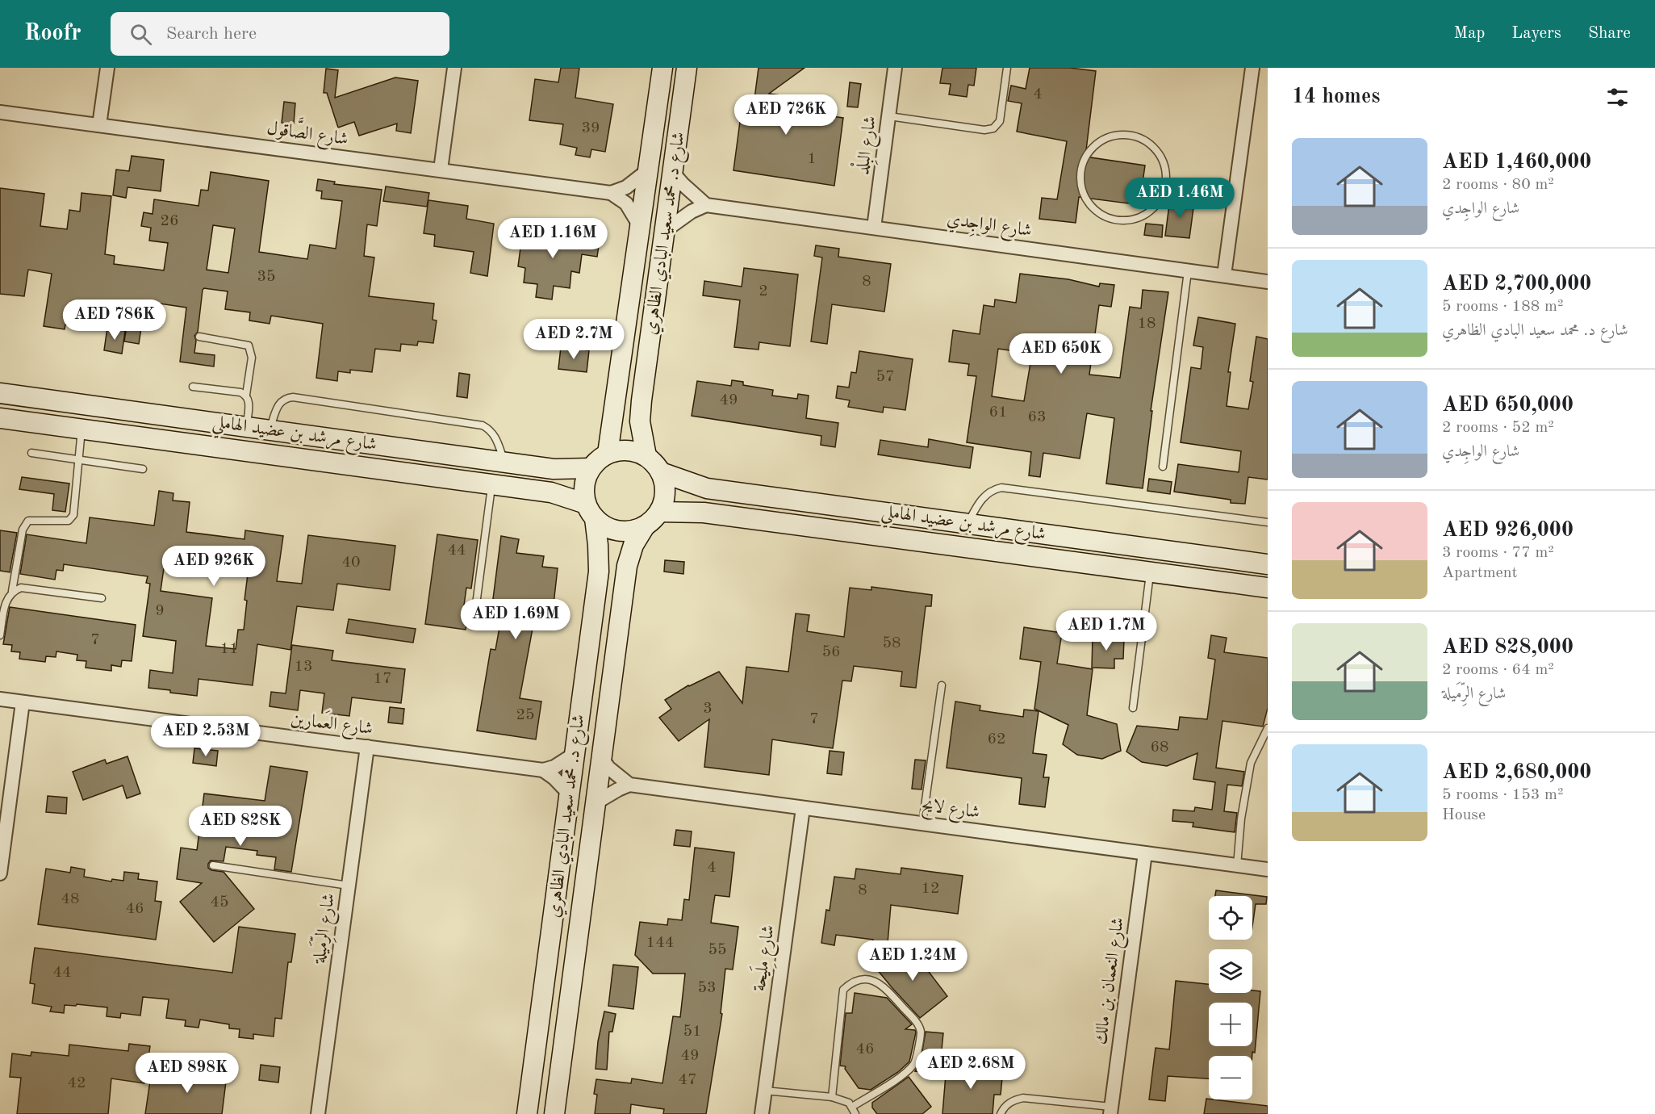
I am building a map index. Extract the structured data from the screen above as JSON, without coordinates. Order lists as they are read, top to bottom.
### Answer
{
  "streets": {
    "street": [
      "شارع الصَّاقول",
      "شارع البِلْد",
      "شارع الواجِدي",
      "شارع د. محمد سعيد البادي الظاهري",
      "شارع مرشد بن عضيد الهاملي",
      "شارع العَمارين",
      "شارع لايح",
      "شارع الرِّمَيلة",
      "شارع مِلَيحة",
      "شارع النعمان بن مالك"
    ]
  },
  "crossings": [
    ["شارع البِلْد", "شارع الواجِدي"],
    ["شارع د. محمد سعيد البادي الظاهري", "شارع مرشد بن عضيد الهاملي"],
    ["شارع العَمارين", "شارع الرِّمَيلة"],
    ["شارع لايح", "شارع مِلَيحة"],
    ["شارع لايح", "شارع النعمان بن مالك"]
  ],
  "house_numbers": [
    "4",
    "39",
    "1",
    "26",
    "35",
    "8",
    "2",
    "18",
    "57",
    "49",
    "61",
    "63",
    "44",
    "40",
    "9",
    "7",
    "58",
    "11",
    "56",
    "13",
    "17",
    "3",
    "25",
    "7",
    "62",
    "68",
    "4",
    "12",
    "8",
    "48",
    "45",
    "46",
    "144",
    "55",
    "44",
    "53",
    "51",
    "46",
    "49",
    "47",
    "42"
  ],
  "page": {
    "header": "Roofr",
    "search": "Search here",
    "nav": ["Map", "Layers", "Share"],
    "heading": "14 homes",
    "price": [
      "AED 726K",
      "AED 1.46M",
      "AED 1.16M",
      "AED 786K",
      "AED 2.7M",
      "AED 650K",
      "AED 926K",
      "AED 1.69M",
      "AED 1.7M",
      "AED 2.53M",
      "AED 828K",
      "AED 1.24M",
      "AED 2.68M",
      "AED 898K"
    ],
    "list": [
      {
        "name": "AED 1,460,000",
        "note": "2 rooms · 80 m² · شارع الواجِدي"
      },
      {
        "name": "AED 2,700,000",
        "note": "5 rooms · 188 m² · شارع د. محمد سعيد البادي الظاهري"
      },
      {
        "name": "AED 650,000",
        "note": "2 rooms · 52 m² · شارع الواجِدي"
      },
      {
        "name": "AED 926,000",
        "note": "3 rooms · 77 m² · Apartment"
      },
      {
        "name": "AED 828,000",
        "note": "2 rooms · 64 m² · شارع الرِّمَيلة"
      },
      {
        "name": "AED 2,680,000",
        "note": "5 rooms · 153 m² · House"
      }
    ],
    "map_buttons": ["+", "−"]
  }
}
